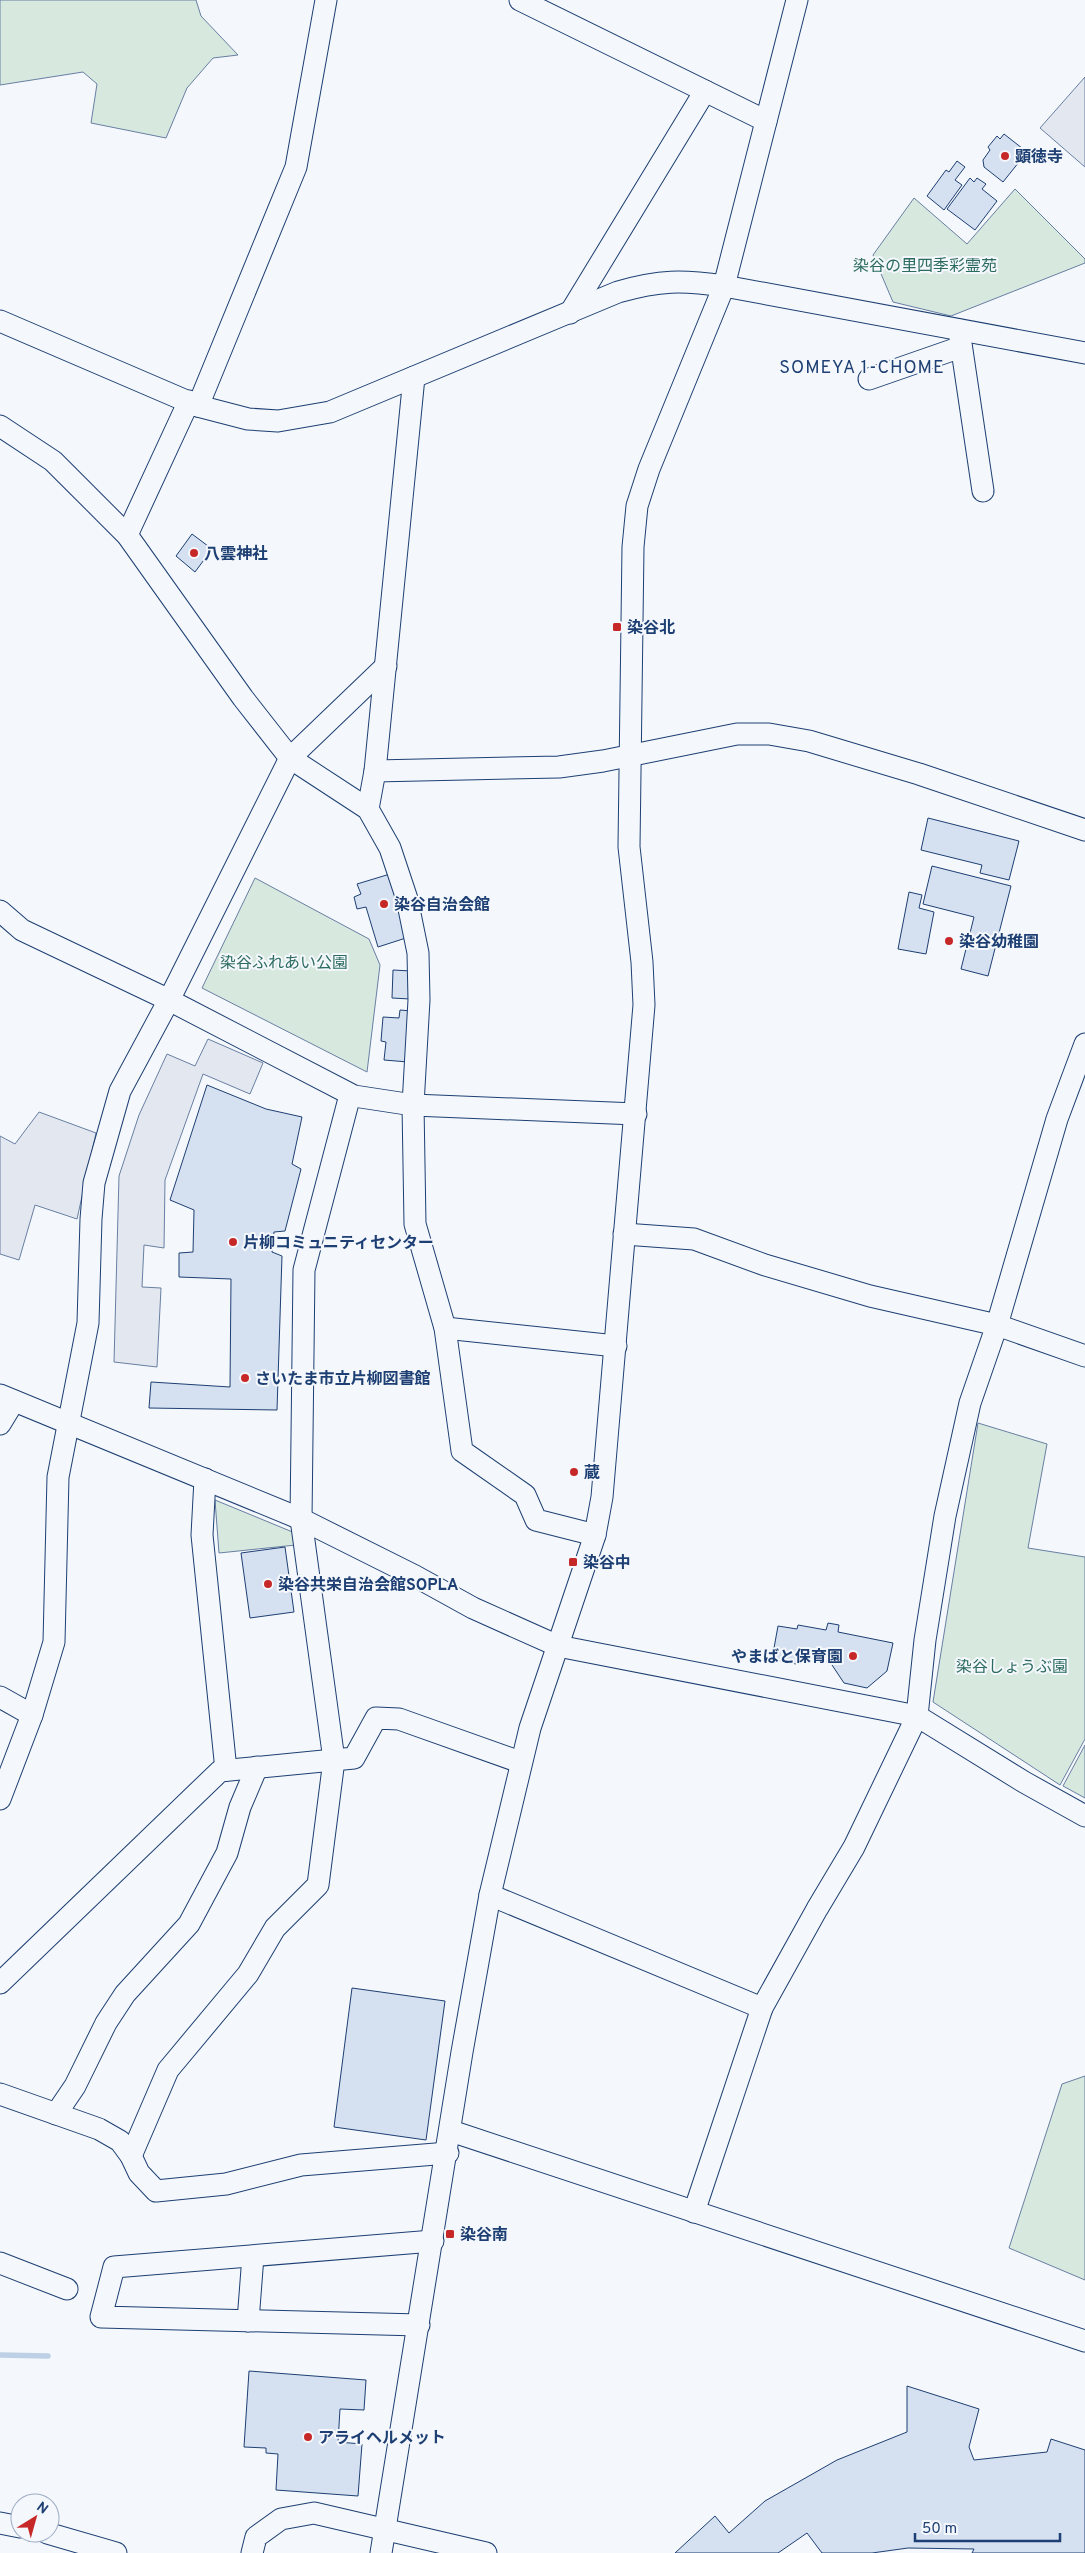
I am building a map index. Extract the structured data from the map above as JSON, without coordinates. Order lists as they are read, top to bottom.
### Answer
{
  "districts": ["SOMEYA 1-CHOME"],
  "parks": ["染谷の里四季彩霊苑", "染谷ふれあい公園", "染谷しょうぶ園"],
  "places": {
    "other": [
      "顕徳寺",
      "八雲神社",
      "染谷自治会館",
      "染谷幼稚園",
      "片柳コミュニティセンター",
      "さいたま市立片柳図書館",
      "蔵",
      "染谷共栄自治会館SOPLA",
      "やまばと保育園",
      "アライヘルメット"
    ],
    "transit": ["染谷北", "染谷中", "染谷南"]
  },
  "scale_bar": "50 m",
  "north": "top right"
}
